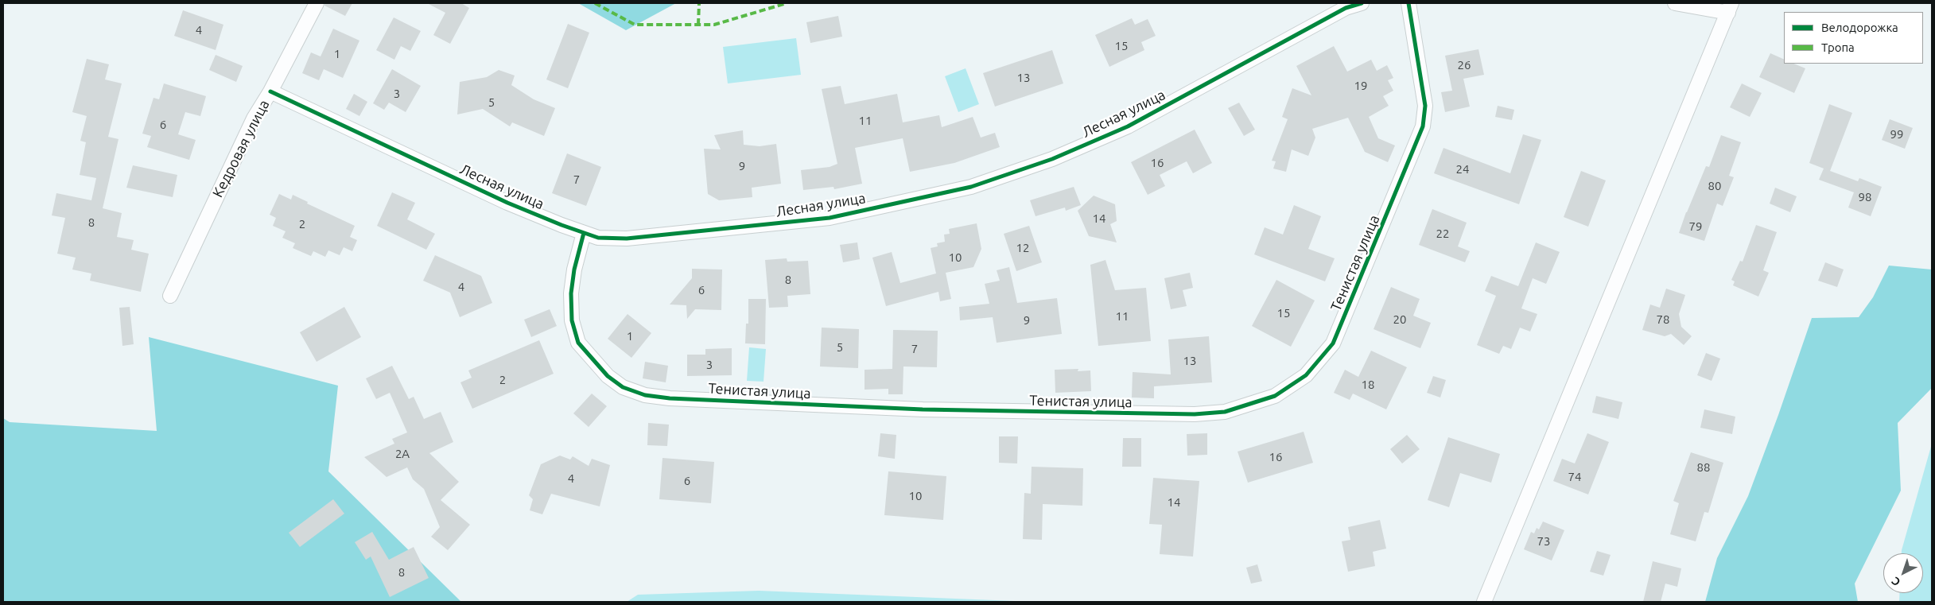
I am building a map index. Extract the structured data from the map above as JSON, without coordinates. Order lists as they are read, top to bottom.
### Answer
{
  "streets": {
    "street": ["Лесная улица", "Кедровая улица", "Тенистая улица"]
  },
  "crossings": [
    ["Лесная улица", "Кедровая улица"],
    ["Лесная улица", "Тенистая улица"]
  ],
  "house_numbers": [
    "4",
    "15",
    "1",
    "26",
    "13",
    "19",
    "3",
    "5",
    "11",
    "6",
    "99",
    "16",
    "9",
    "24",
    "7",
    "80",
    "98",
    "14",
    "8",
    "2",
    "79",
    "22",
    "12",
    "10",
    "8",
    "4",
    "6",
    "15",
    "11",
    "20",
    "78",
    "9",
    "1",
    "5",
    "7",
    "13",
    "3",
    "2",
    "18",
    "2А",
    "16",
    "88",
    "74",
    "4",
    "6",
    "10",
    "14",
    "73",
    "8"
  ],
  "legend": ["Велодорожка", "Тропа"],
  "north": "bottom left"
}
